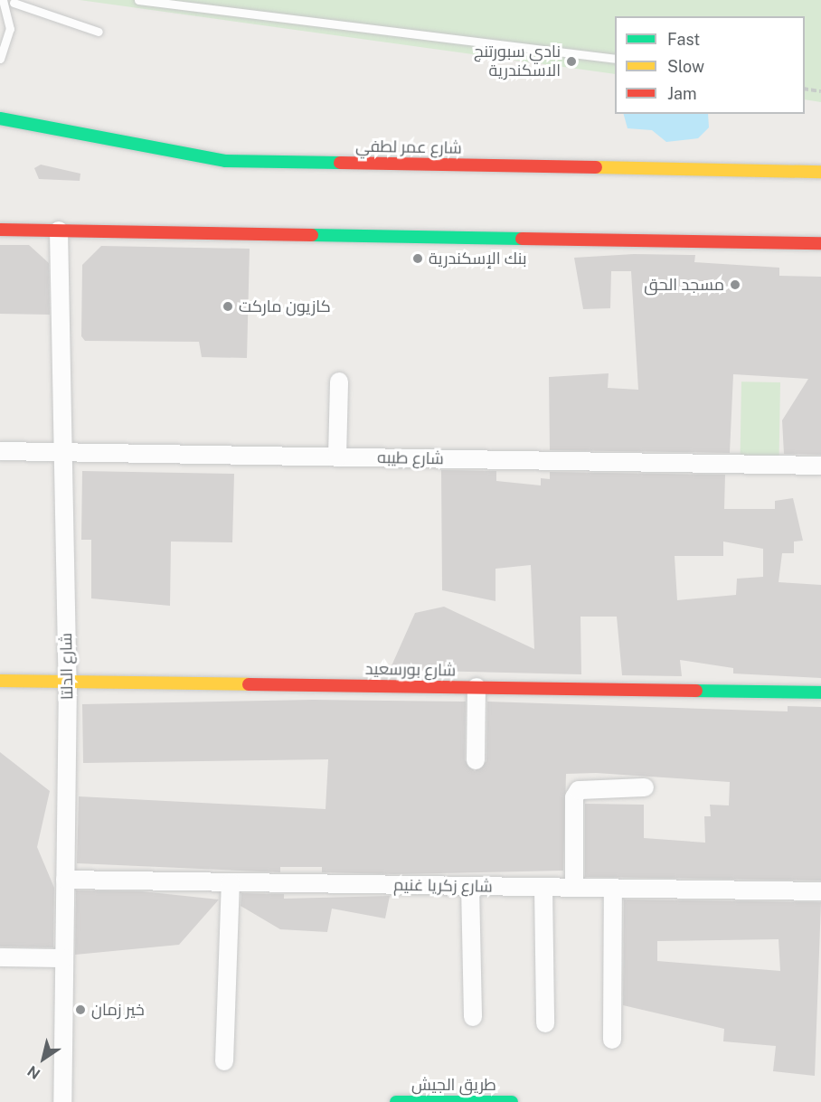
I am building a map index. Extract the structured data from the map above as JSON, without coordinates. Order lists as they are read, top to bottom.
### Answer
{
  "streets": {
    "main road": ["شارع عمر لطفي", "شارع بورسعيد", "طريق الجيش"],
    "street": ["شارع طيبه", "شارع الدلتا", "شارع زكريا غنيم"]
  },
  "crossings": [
    ["شارع طيبه", "شارع الدلتا"],
    ["شارع الدلتا", "شارع بورسعيد"],
    ["شارع الدلتا", "شارع زكريا غنيم"]
  ],
  "places": [
    "نادي سبورتنج الاسكندرية",
    "بنك الإسكندرية",
    "مسجد الحق",
    "كازيون ماركت",
    "خير زمان"
  ],
  "legend": ["Fast", "Slow", "Jam"],
  "north": "bottom left"
}
